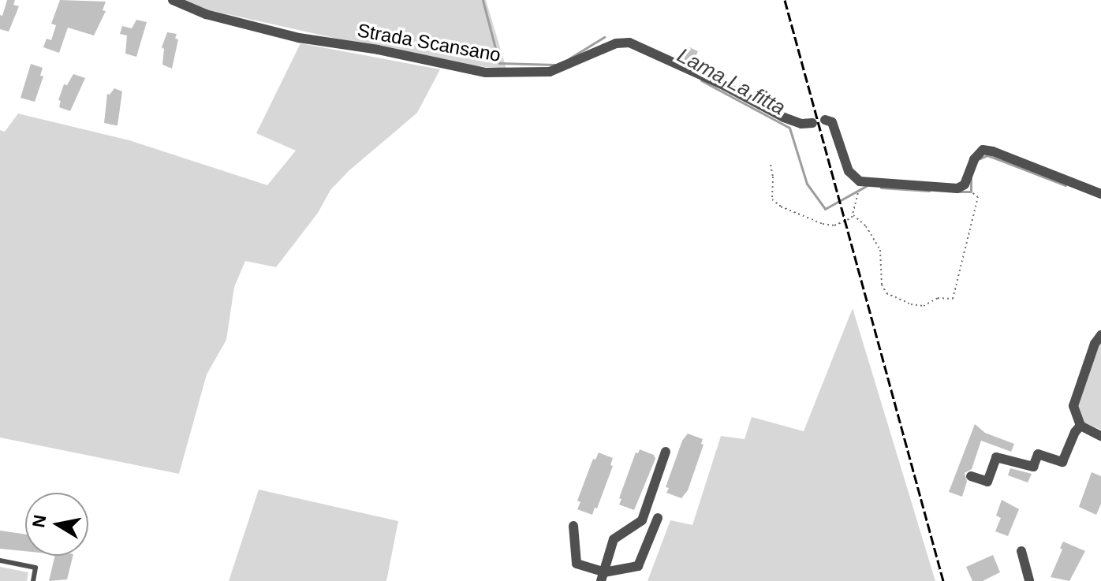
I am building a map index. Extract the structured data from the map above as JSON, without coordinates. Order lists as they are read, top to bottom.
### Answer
{
  "streets": {
    "street": ["Strada Scansano"]
  },
  "water": ["Lama La fitta"],
  "north": "left"
}
